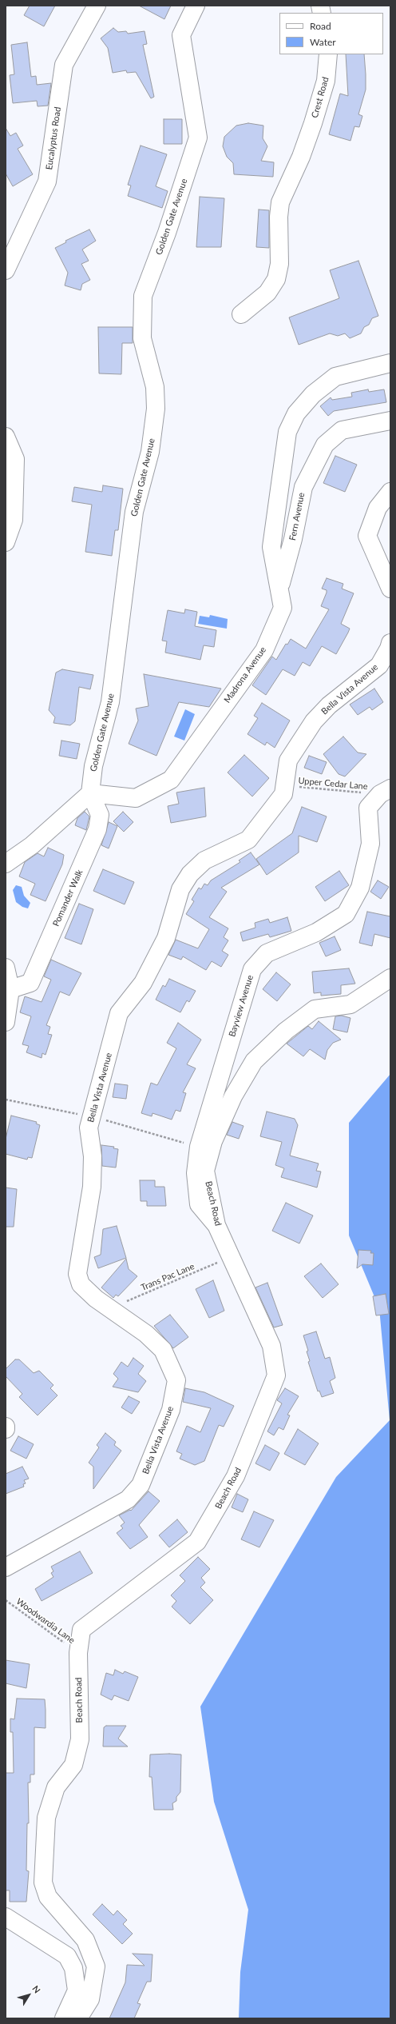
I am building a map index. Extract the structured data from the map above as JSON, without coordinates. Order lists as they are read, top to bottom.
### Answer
{
  "streets": {
    "street": [
      "Crest Road",
      "Eucalyptus Road",
      "Golden Gate Avenue",
      "Fern Avenue",
      "Madrona Avenue",
      "Bella Vista Avenue",
      "Pomander Walk",
      "Bayview Avenue",
      "Beach Road"
    ],
    "path": ["Upper Cedar Lane", "Trans Pac Lane", "Woodwardia Lane"]
  },
  "crossings": [
    ["Golden Gate Avenue", "Madrona Avenue"],
    ["Golden Gate Avenue", "Pomander Walk"],
    ["Fern Avenue", "Madrona Avenue"],
    ["Madrona Avenue", "Pomander Walk"],
    ["Bella Vista Avenue", "Upper Cedar Lane"],
    ["Bella Vista Avenue", "Trans Pac Lane"],
    ["Upper Cedar Lane", "Bayview Avenue"],
    ["Bayview Avenue", "Beach Road"],
    ["Beach Road", "Trans Pac Lane"],
    ["Beach Road", "Woodwardia Lane"]
  ],
  "legend": ["Road", "Water"],
  "north": "top right"
}
